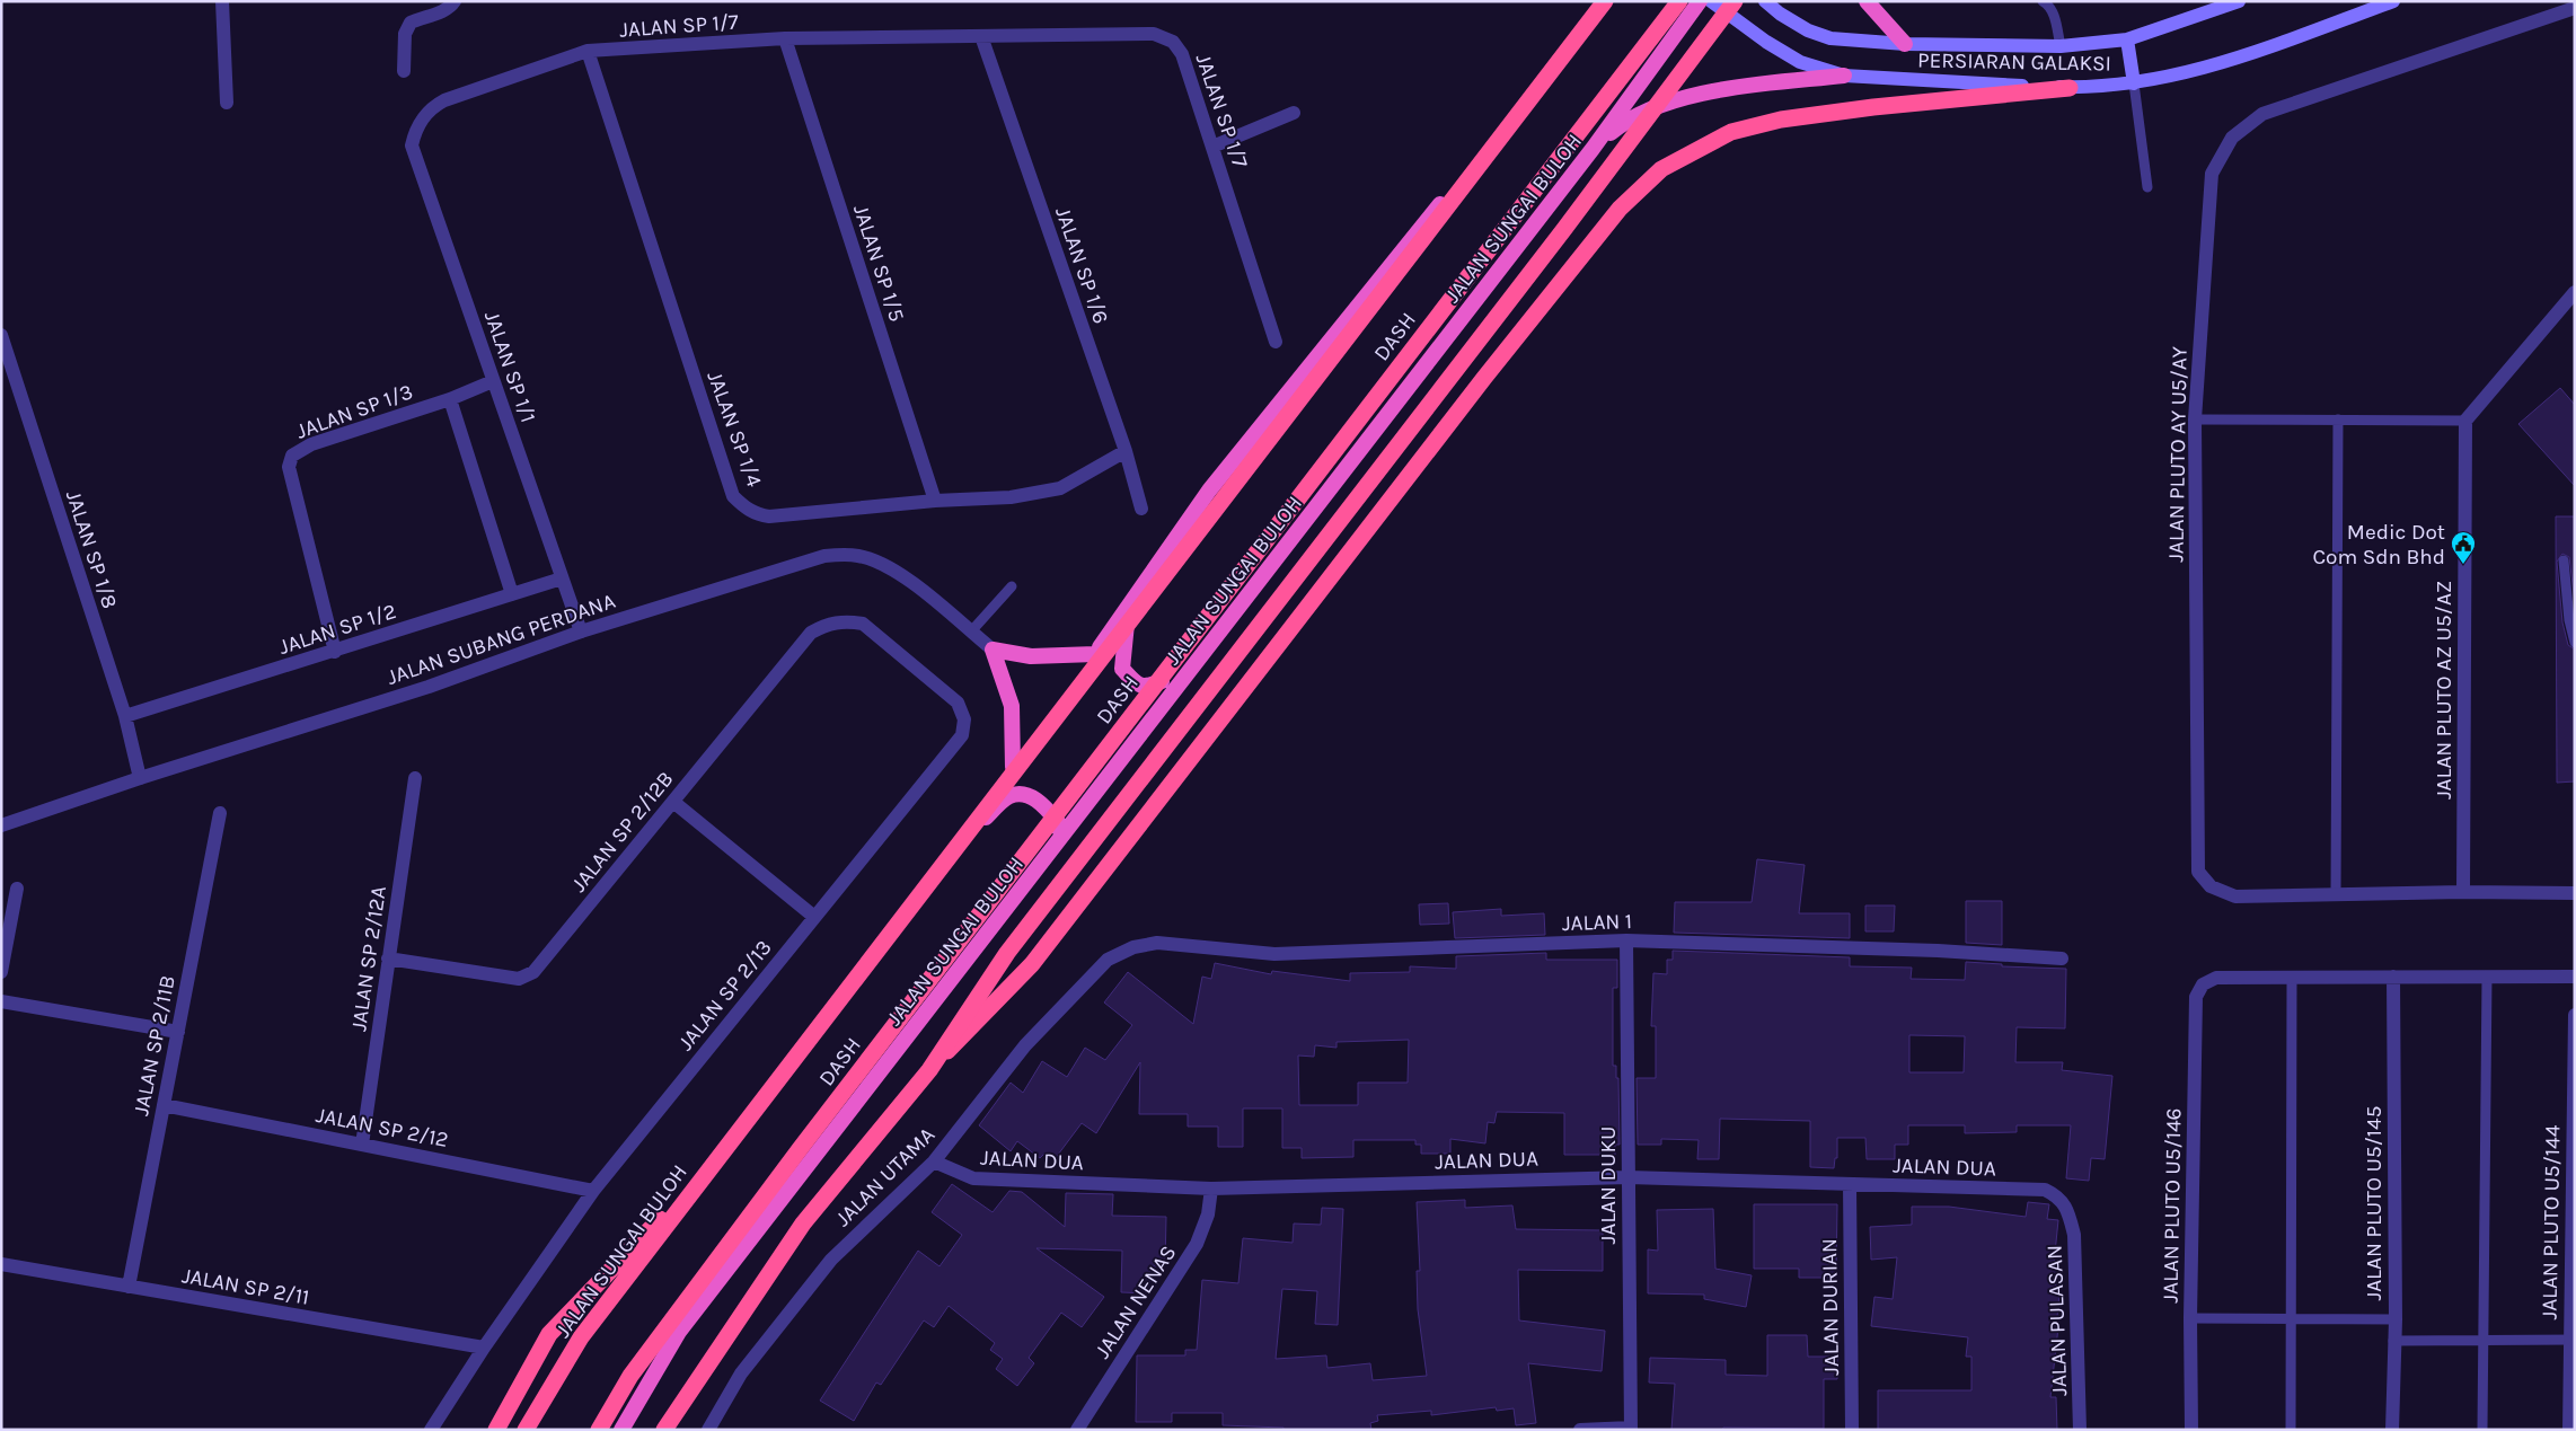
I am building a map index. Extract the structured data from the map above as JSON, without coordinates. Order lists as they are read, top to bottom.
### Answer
{
  "streets": {
    "highway": ["JALAN SUNGAI BULOH", "DASH"],
    "main road": ["PERSIARAN GALAKSI"],
    "street": [
      "JALAN SP 1/7",
      "JALAN SP 1/5",
      "JALAN SP 1/6",
      "JALAN SP 1/1",
      "JALAN SP 1/3",
      "JALAN SP 1/4",
      "JALAN PLUTO AY U5/AY",
      "JALAN SP 1/8",
      "JALAN SP 1/2",
      "JALAN SUBANG PERDANA",
      "JALAN PLUTO AZ U5/AZ",
      "JALAN SP 2/12B",
      "JALAN 1",
      "JALAN SP 2/12A",
      "JALAN SP 2/13",
      "JALAN SP 2/11B",
      "JALAN SP 2/12",
      "JALAN DUA",
      "JALAN UTAMA",
      "JALAN DUKU",
      "JALAN PLUTO U5/145",
      "JALAN PLUTO U5/146",
      "JALAN PLUTO U5/144",
      "JALAN SP 2/11",
      "JALAN NENAS",
      "JALAN DURIAN",
      "JALAN PULASAN"
    ]
  },
  "crossings": [
    ["JALAN SP 1/7", "JALAN SP 1/5"],
    ["JALAN SP 1/7", "JALAN SP 1/6"],
    ["JALAN SP 1/7", "JALAN SP 1/1"],
    ["JALAN SP 1/7", "JALAN SP 1/4"],
    ["JALAN SUNGAI BULOH", "DASH"],
    ["JALAN SP 1/5", "JALAN SP 1/4"],
    ["JALAN SP 1/6", "JALAN SP 1/4"],
    ["JALAN SP 1/1", "JALAN SP 1/3"],
    ["JALAN SP 1/1", "JALAN SP 1/2"],
    ["JALAN SP 1/1", "JALAN SUBANG PERDANA"],
    ["JALAN SP 1/3", "JALAN SP 1/2"],
    ["JALAN PLUTO AY U5/AY", "JALAN PLUTO AZ U5/AZ"],
    ["JALAN SP 1/8", "JALAN SP 1/2"],
    ["JALAN SP 1/8", "JALAN SUBANG PERDANA"],
    ["JALAN SP 2/12B", "JALAN SP 2/12A"],
    ["JALAN SP 2/12B", "JALAN SP 2/13"],
    ["JALAN 1", "JALAN UTAMA"],
    ["JALAN 1", "JALAN DUKU"],
    ["JALAN SP 2/12A", "JALAN SP 2/12"],
    ["JALAN SP 2/13", "JALAN SP 2/12"],
    ["JALAN SP 2/13", "JALAN SP 2/11"],
    ["JALAN SP 2/11B", "JALAN SP 2/12"],
    ["JALAN SP 2/11B", "JALAN SP 2/11"],
    ["JALAN DUA", "JALAN UTAMA"],
    ["JALAN DUA", "JALAN DUKU"],
    ["JALAN DUA", "JALAN NENAS"],
    ["JALAN DUA", "JALAN DURIAN"],
    ["JALAN DUA", "JALAN PULASAN"]
  ],
  "places": {
    "public building": ["Medic Dot Com Sdn Bhd"]
  }
}
